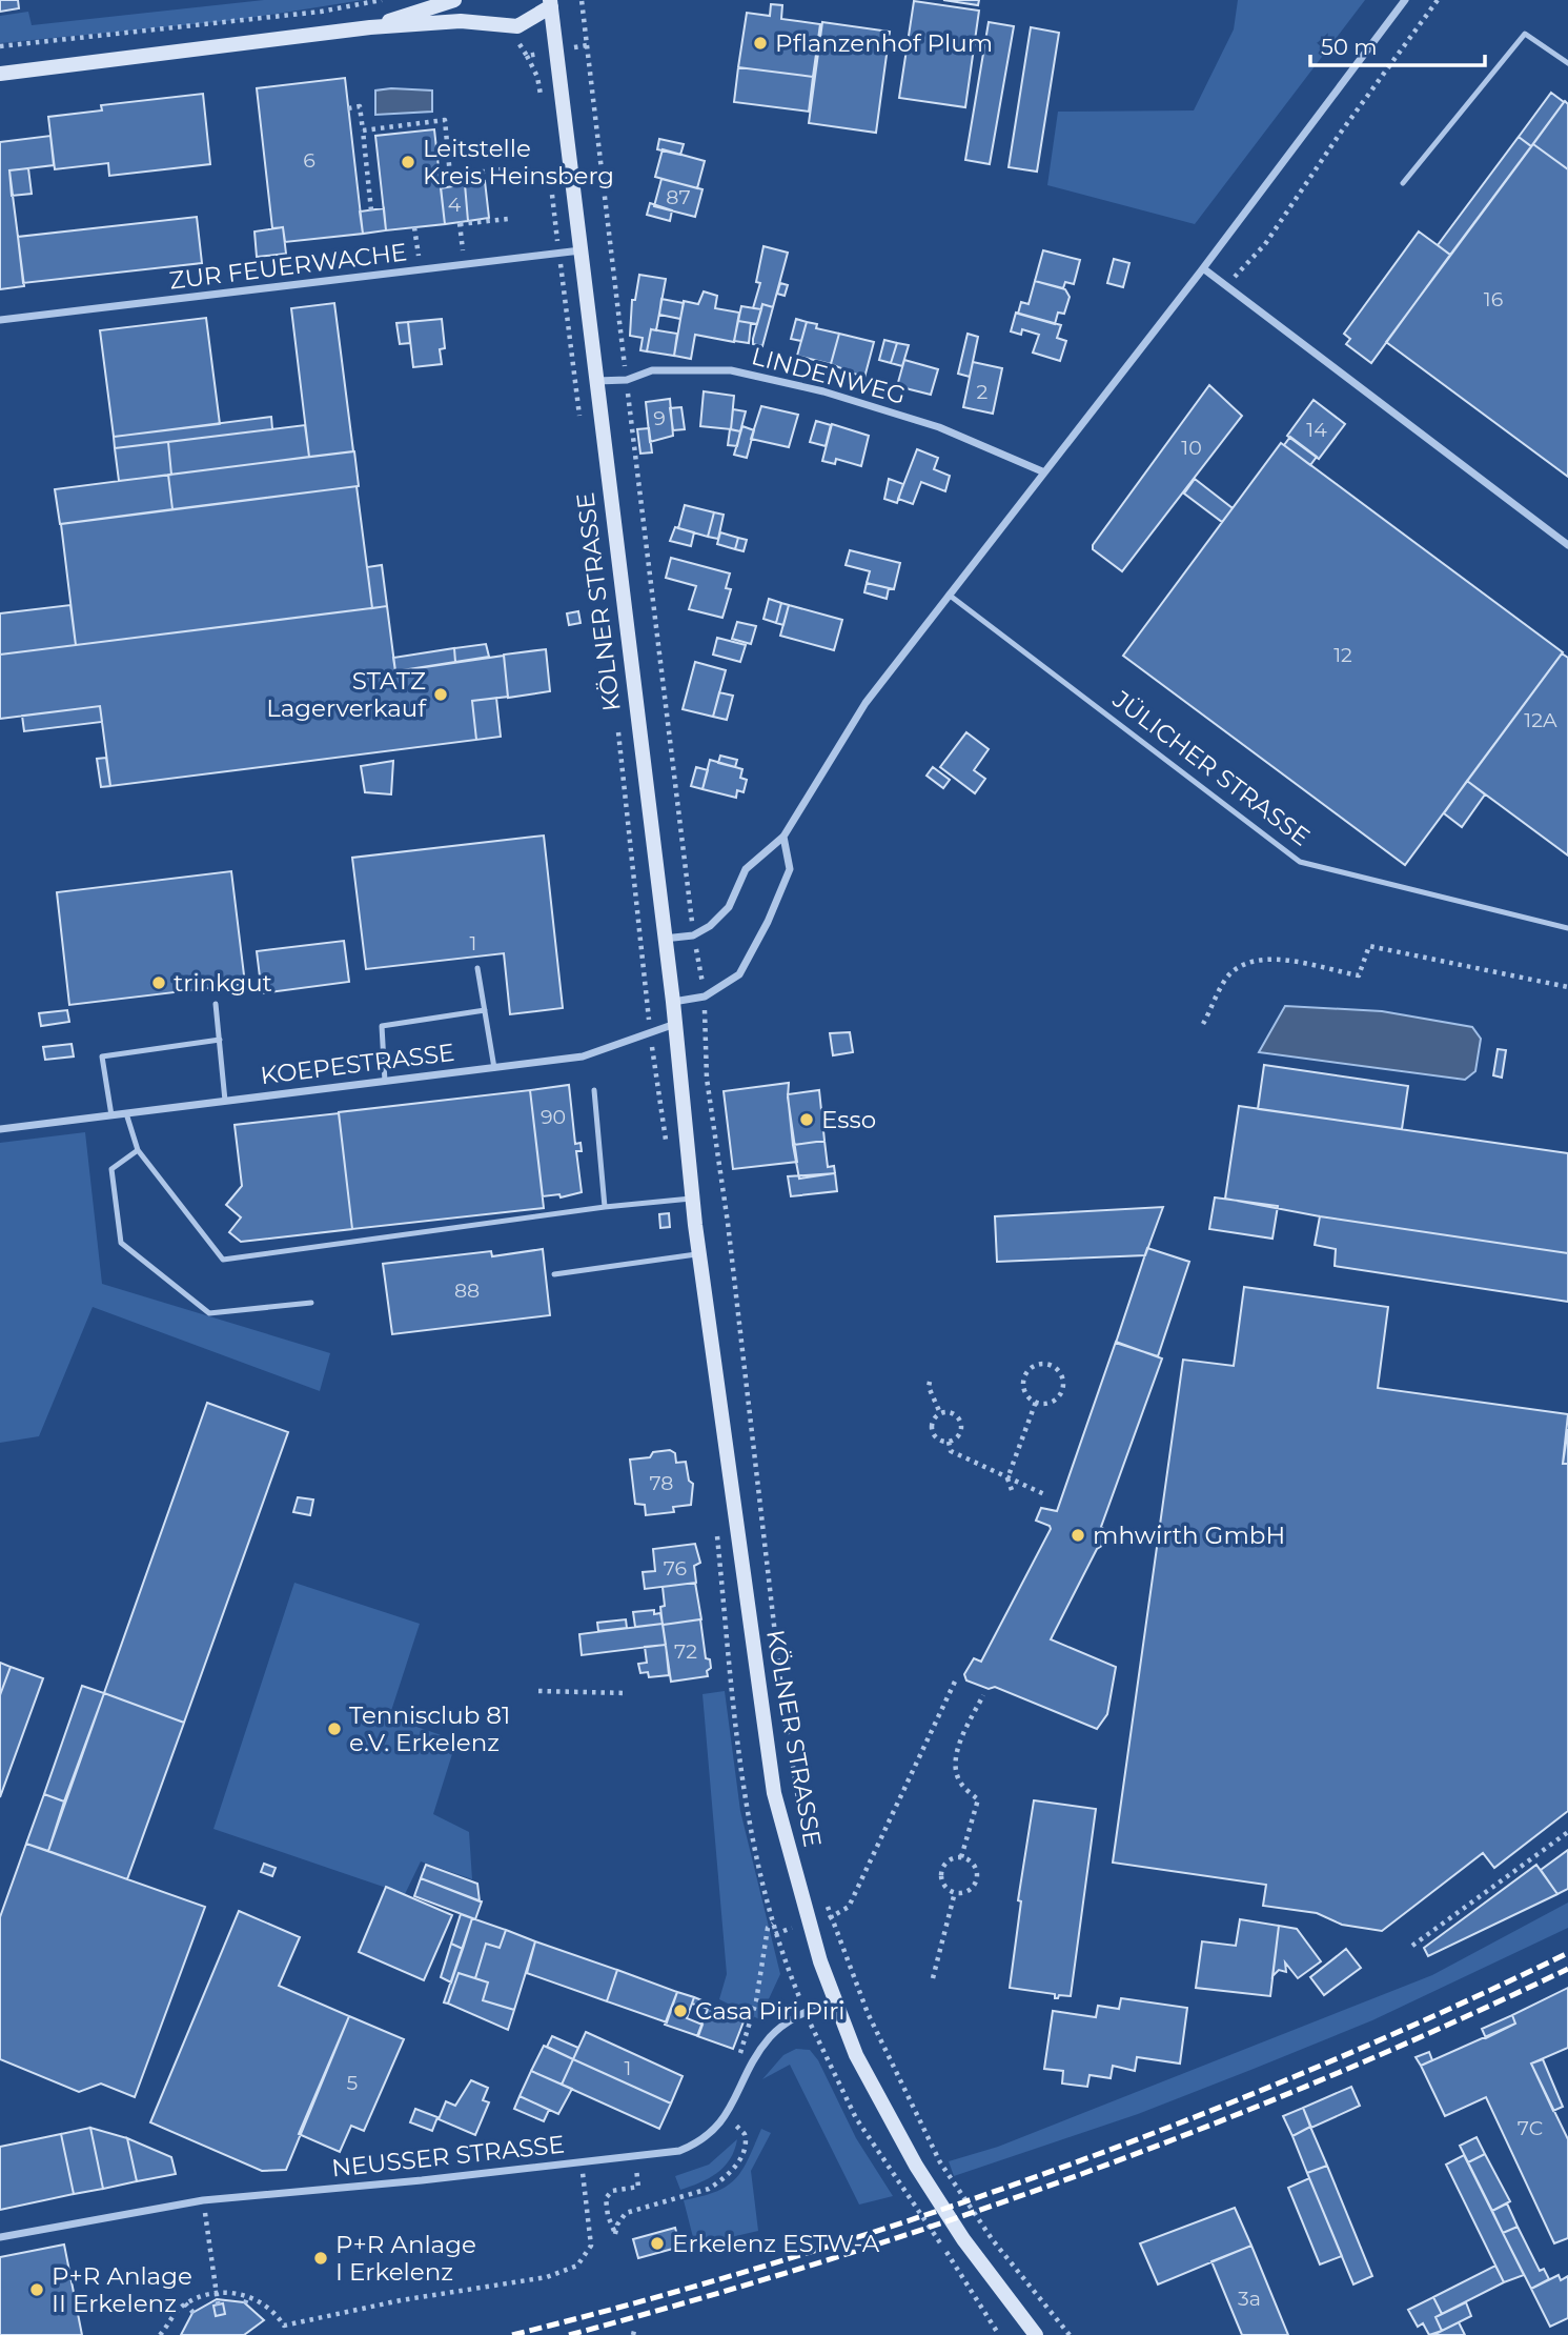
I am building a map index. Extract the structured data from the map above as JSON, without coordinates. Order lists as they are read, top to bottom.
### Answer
{
  "streets": {
    "main road": ["KÖLNER STRASSE"],
    "street": [
      "ZUR FEUERWACHE",
      "LINDENWEG",
      "KOEPESTRASSE",
      "NEUSSER STRASSE"
    ],
    "lane": ["JÜLICHER STRASSE"]
  },
  "crossings": [
    ["ZUR FEUERWACHE", "KÖLNER STRASSE"],
    ["LINDENWEG", "KÖLNER STRASSE"],
    ["KÖLNER STRASSE", "KOEPESTRASSE"],
    ["KÖLNER STRASSE", "NEUSSER STRASSE"]
  ],
  "places": [
    "Pflanzenhof Plum",
    "Leitstelle Kreis Heinsberg",
    "STATZ Lagerverkauf",
    "trinkgut",
    "Esso",
    "mhwirth GmbH",
    "Tennisclub 81 e.V. Erkelenz",
    "Casa Piri Piri",
    "Erkelenz ESTW-A",
    "P+R Anlage I Erkelenz",
    "P+R Anlage II Erkelenz"
  ],
  "house_numbers": [
    "6",
    "87",
    "4",
    "16",
    "2",
    "9",
    "14",
    "10",
    "12",
    "12A",
    "1",
    "90",
    "88",
    "78",
    "76",
    "72",
    "1",
    "5",
    "7C",
    "3a"
  ],
  "scale_bar": "50 m"
}
